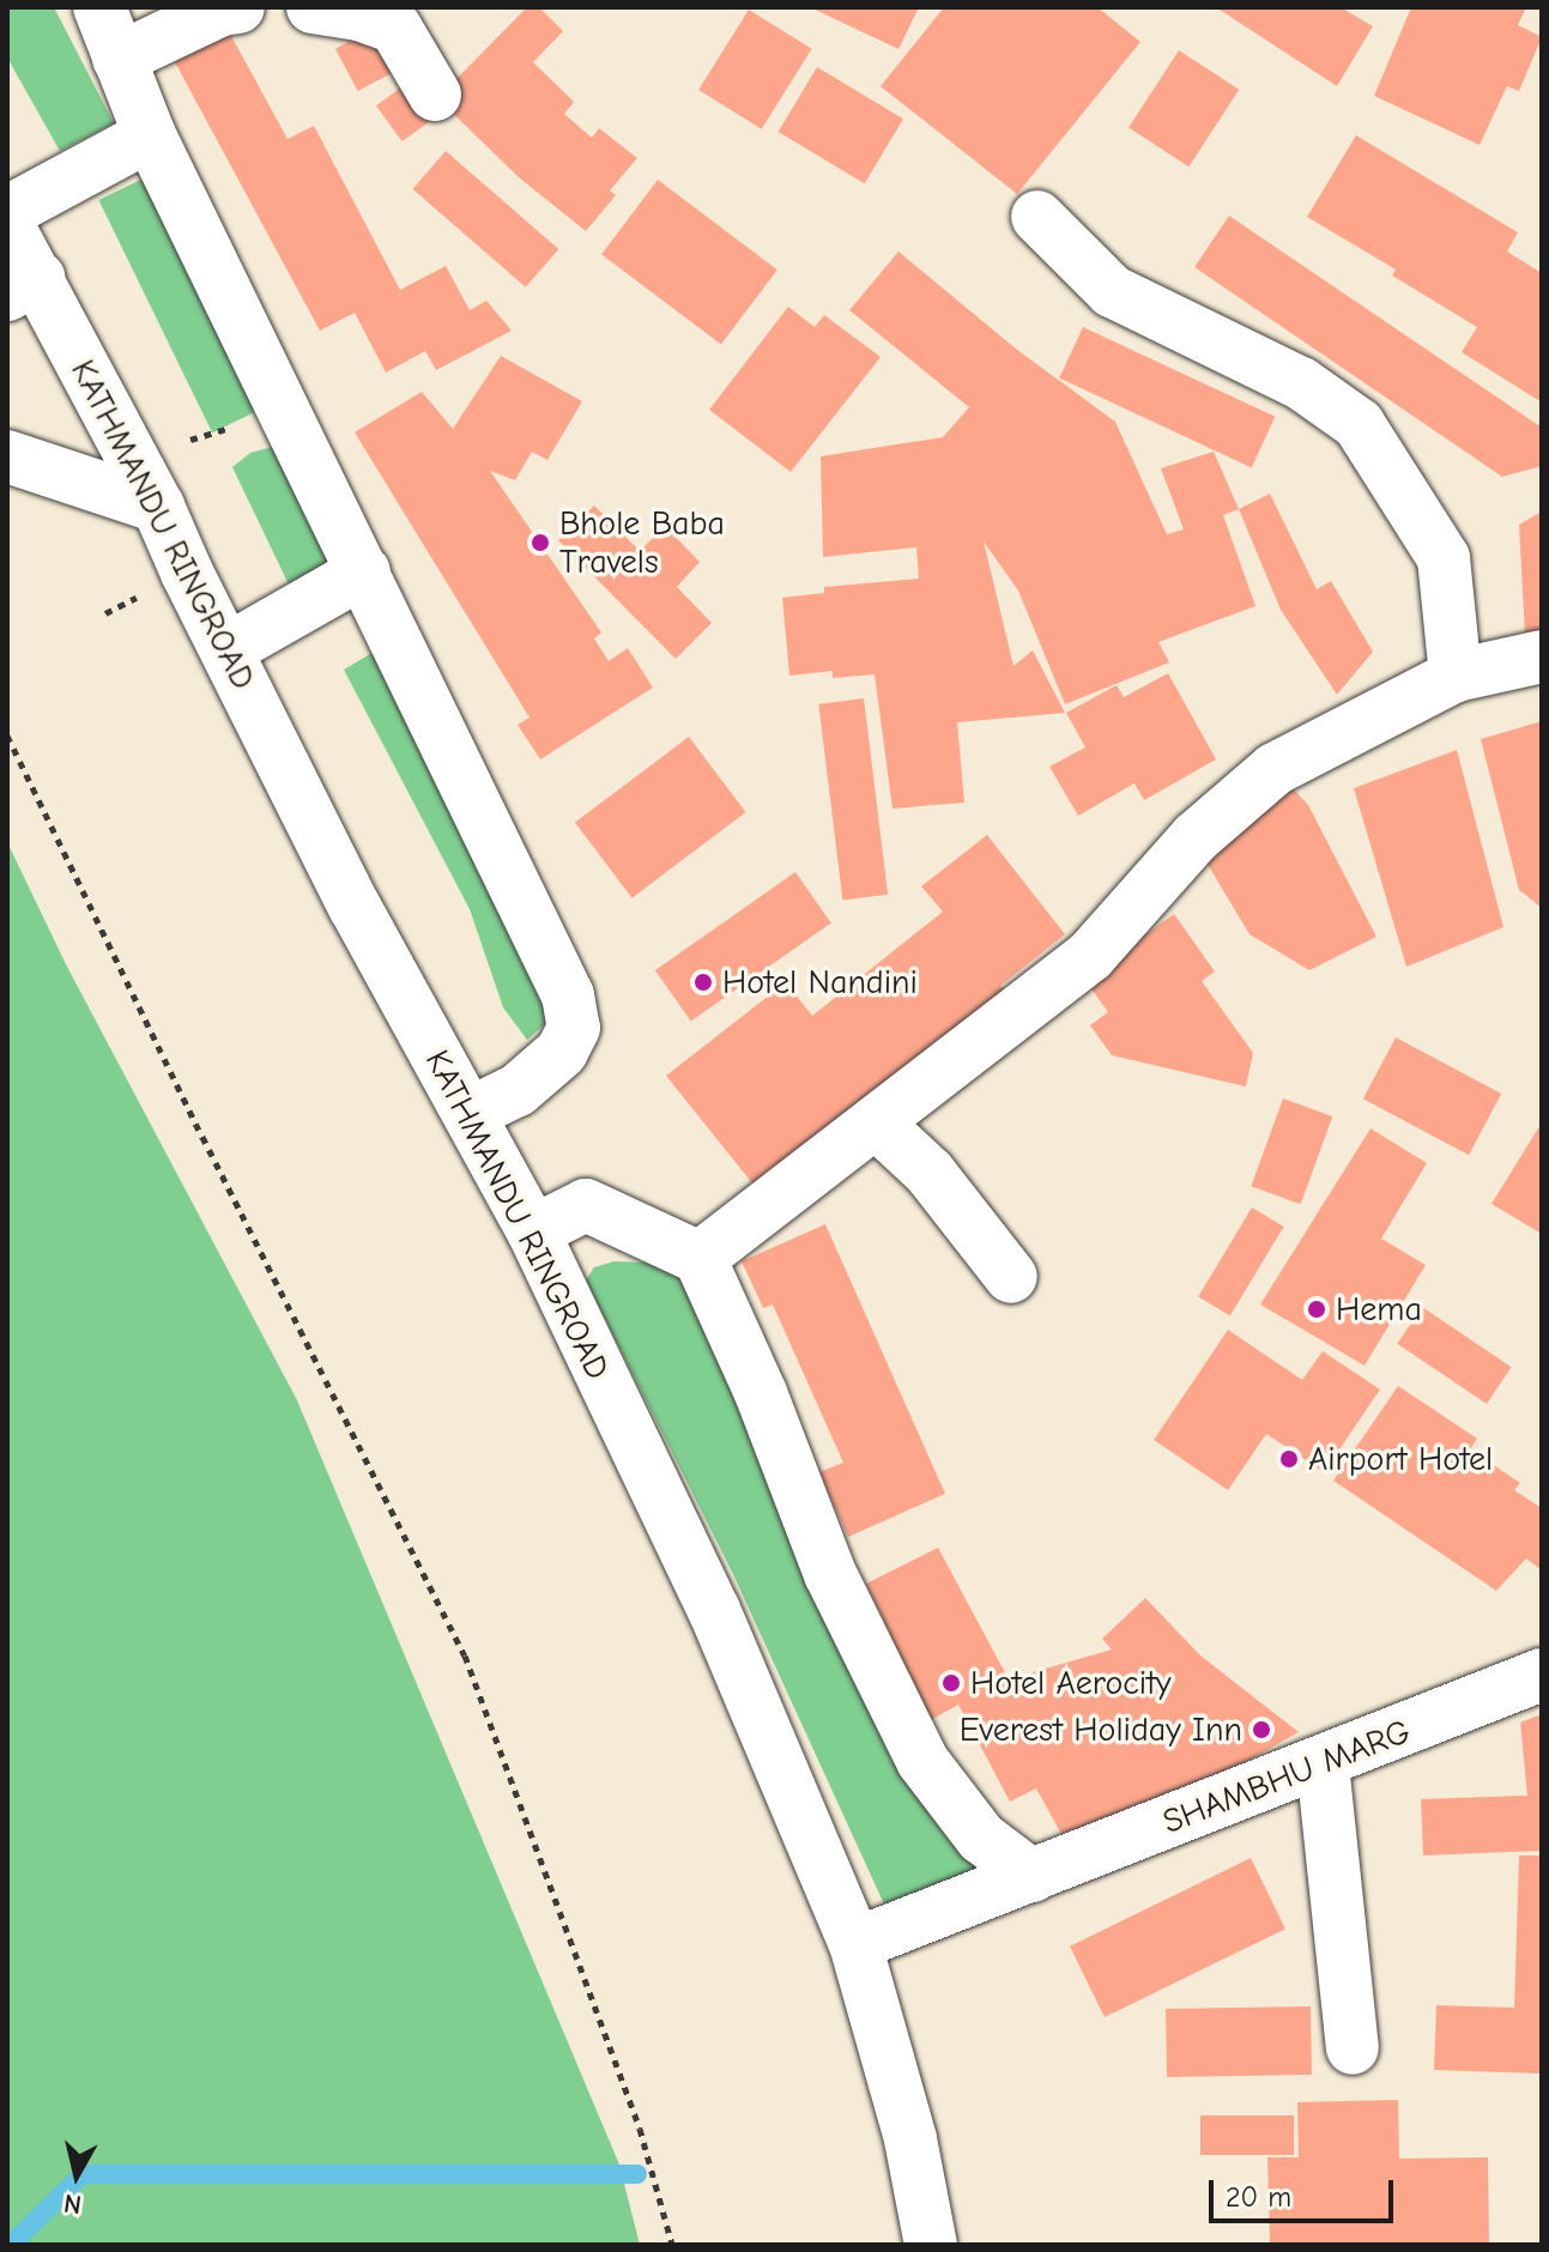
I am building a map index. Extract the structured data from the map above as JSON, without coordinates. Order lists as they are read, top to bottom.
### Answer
{
  "streets": {
    "main road": ["KATHMANDU RINGROAD", "SHAMBHU MARG"]
  },
  "crossings": [
    ["KATHMANDU RINGROAD", "SHAMBHU MARG"]
  ],
  "places": [
    "Bhole Baba Travels",
    "Hotel Nandini",
    "Hema",
    "Airport Hotel",
    "Hotel Aerocity",
    "Everest Holiday Inn"
  ],
  "scale_bar": "20 m",
  "north": "bottom"
}
